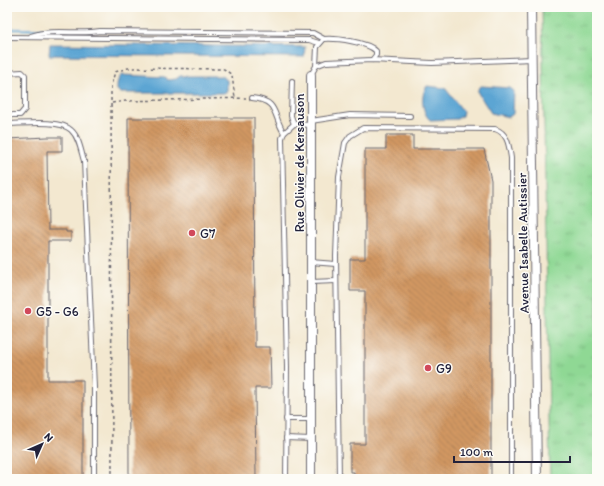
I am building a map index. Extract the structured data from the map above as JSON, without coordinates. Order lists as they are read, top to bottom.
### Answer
{
  "streets": {
    "street": ["Rue Olivier de Kersauson", "Avenue Isabelle Autissier"]
  },
  "places": ["G7", "G5 - G6", "G9"],
  "scale_bar": "100 m",
  "north": "top right"
}
